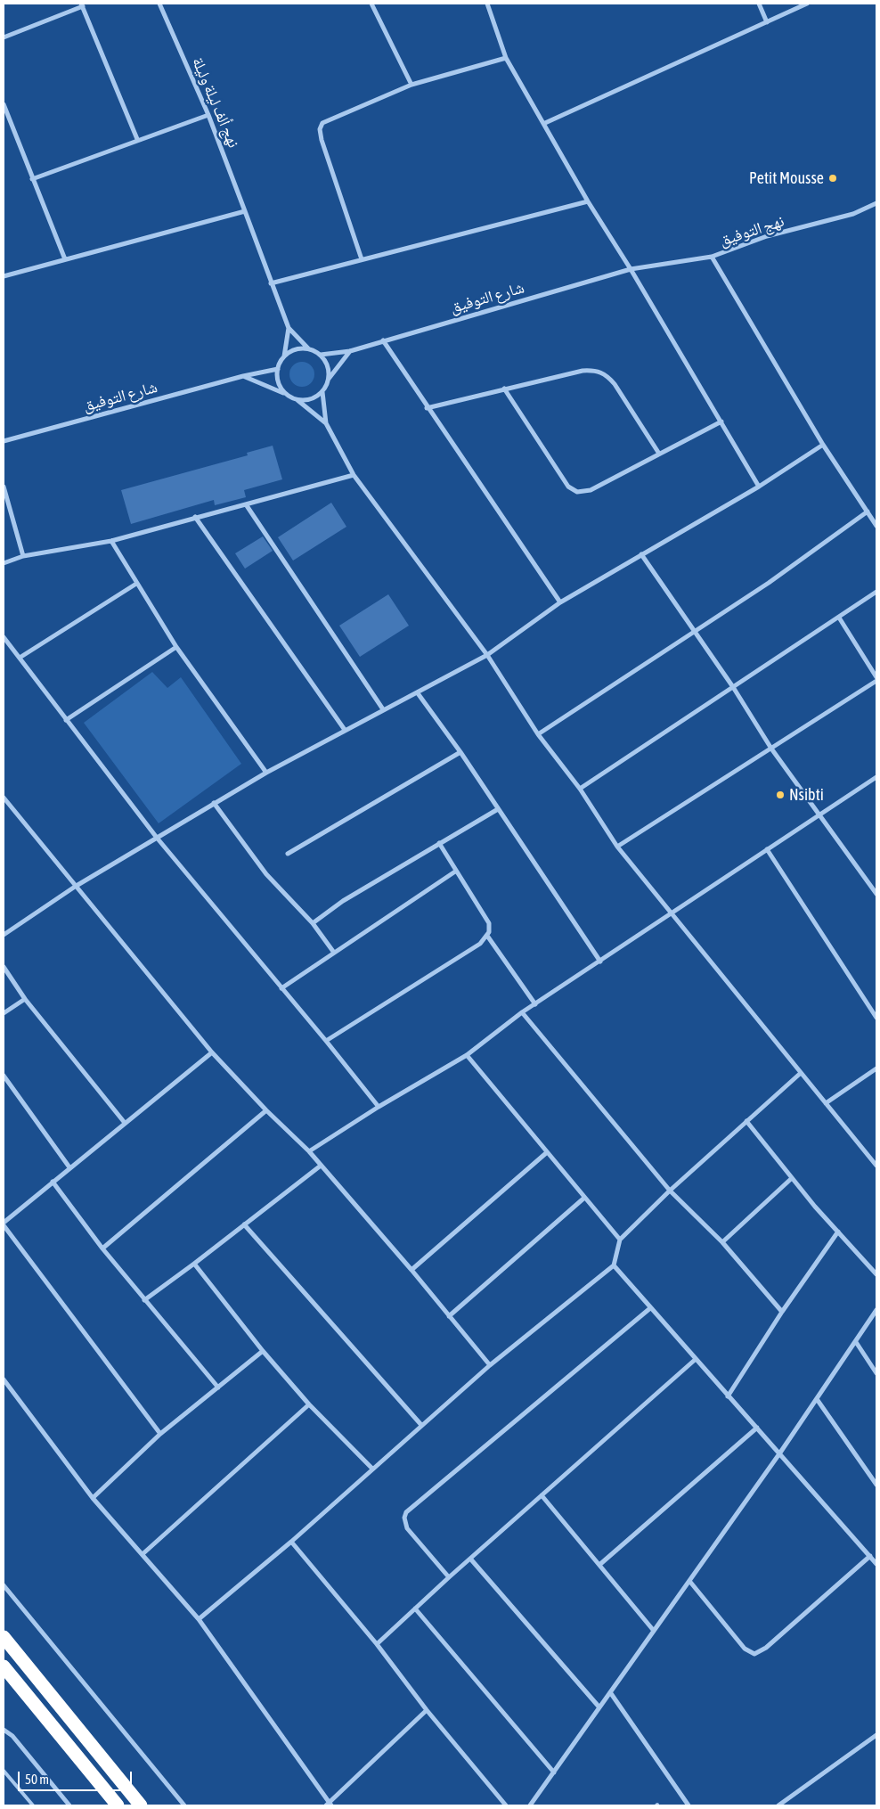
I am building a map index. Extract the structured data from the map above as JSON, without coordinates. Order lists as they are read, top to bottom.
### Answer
{
  "streets": {
    "street": ["نهج ألف ليلة وليلة", "نهج التوفيق", "شارع التوفيق"]
  },
  "crossings": [
    ["نهج التوفيق", "شارع التوفيق"]
  ],
  "places": ["Petit Mousse", "Nsibti"],
  "scale_bar": "50 m"
}
